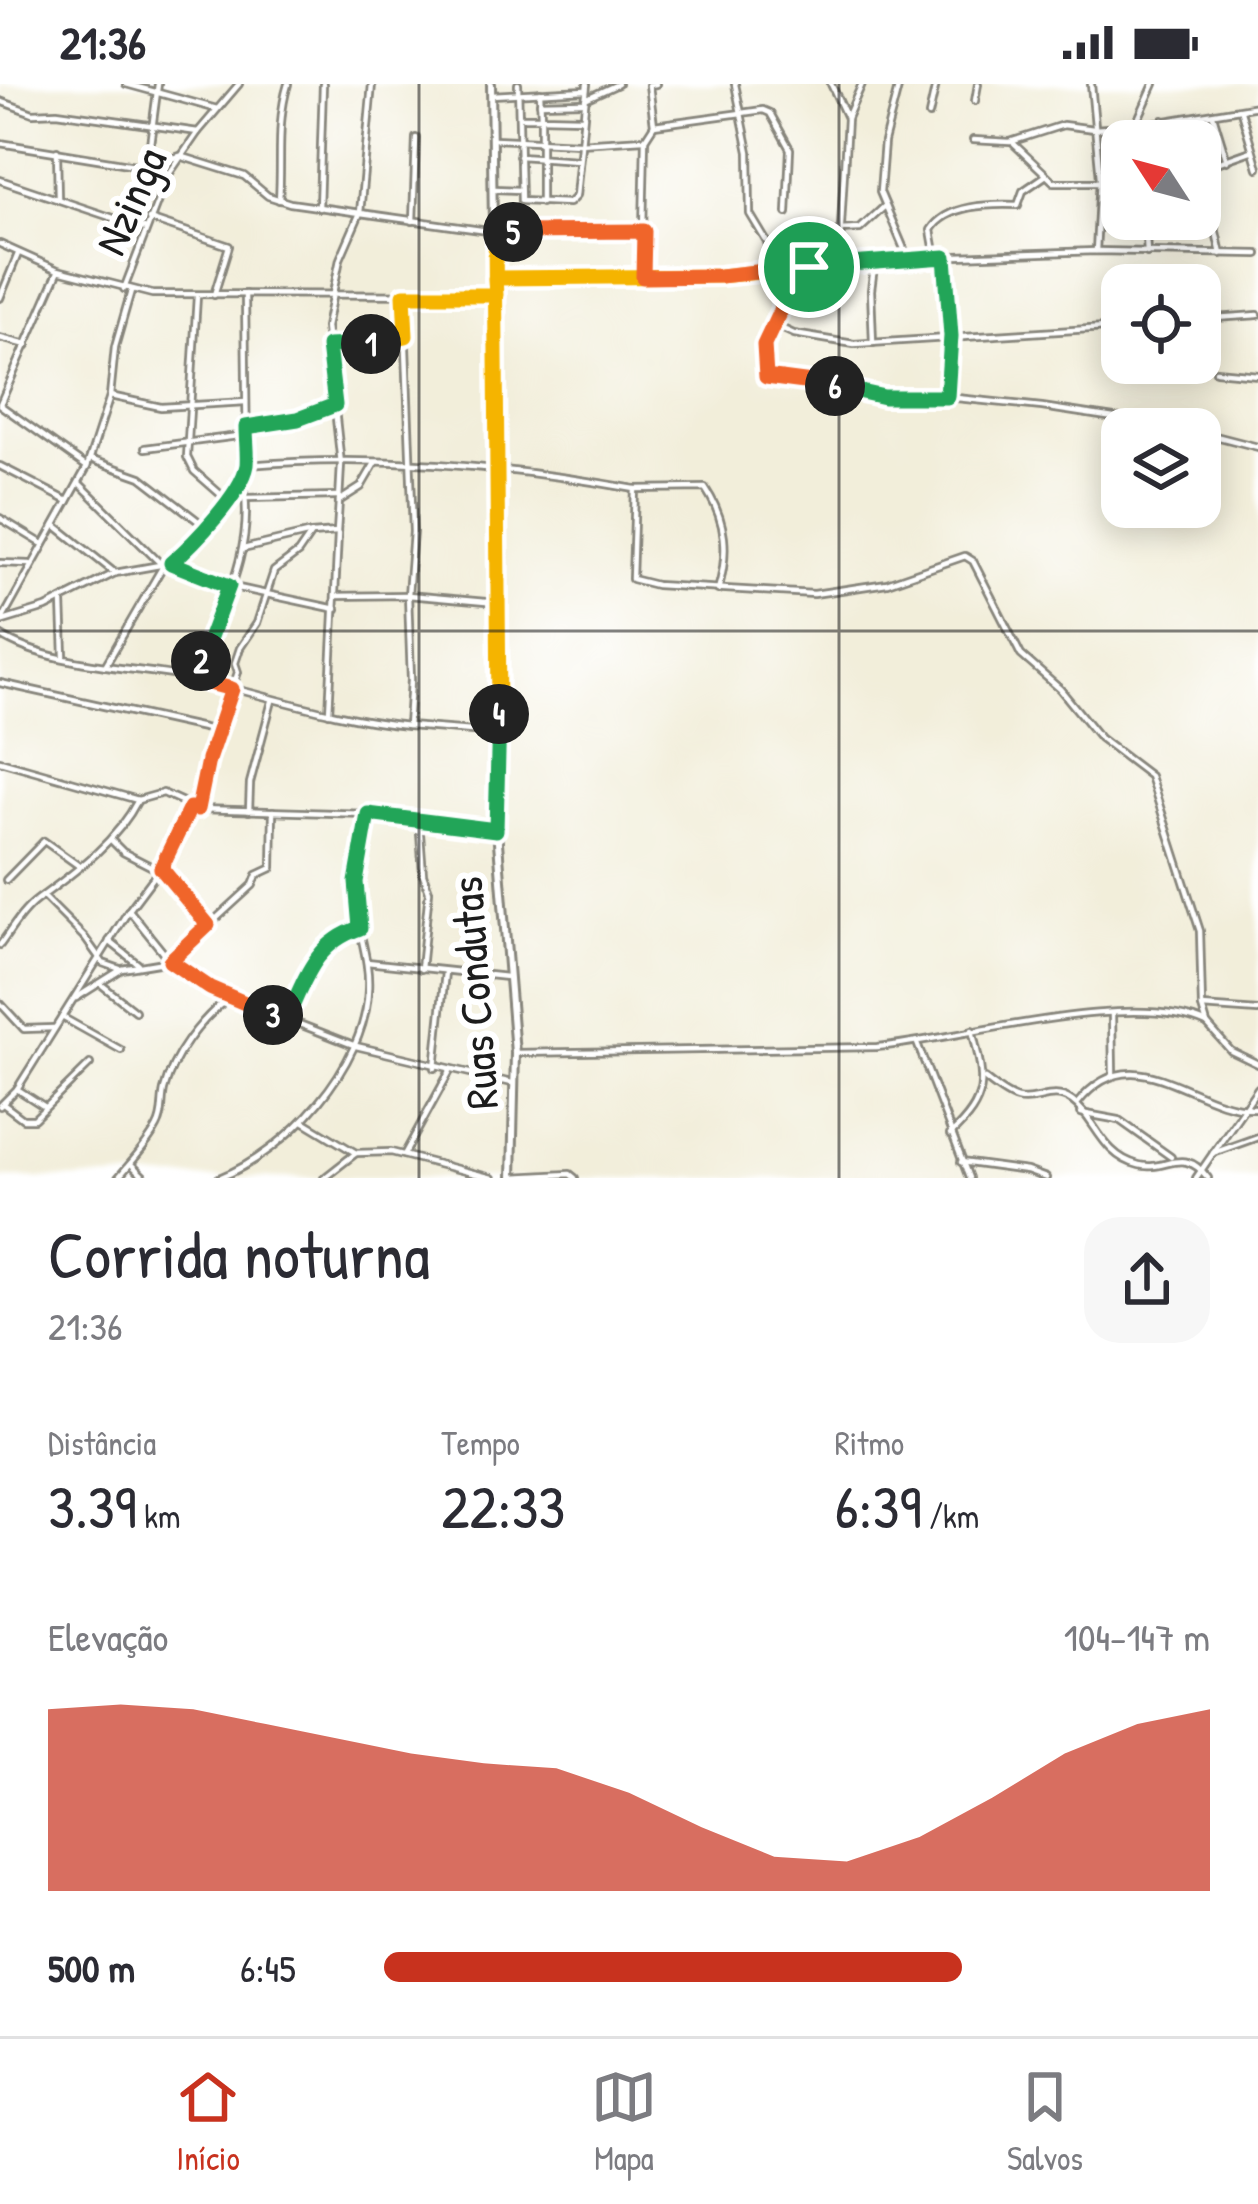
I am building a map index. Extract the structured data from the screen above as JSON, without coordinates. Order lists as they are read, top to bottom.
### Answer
{
  "streets": {
    "street": ["Nzinga", "Ruas Condutas"]
  },
  "north": "top left",
  "page": {
    "status": "21:36",
    "pins": [
      "5",
      "1",
      "6",
      "2",
      "4",
      "3"
    ],
    "heading": ["Corrida noturna", "21:36"],
    "stats": [
      ["Distância", "3.39 km"],
      ["Tempo", "22:33"],
      ["Ritmo", "6:39 /km"]
    ],
    "chart": ["Elevação", "104–147 m"],
    "list": [
      {
        "name": "500 m",
        "note": "6:45"
      }
    ],
    "tabs": ["Início", "Mapa", "Salvos"]
  }
}
